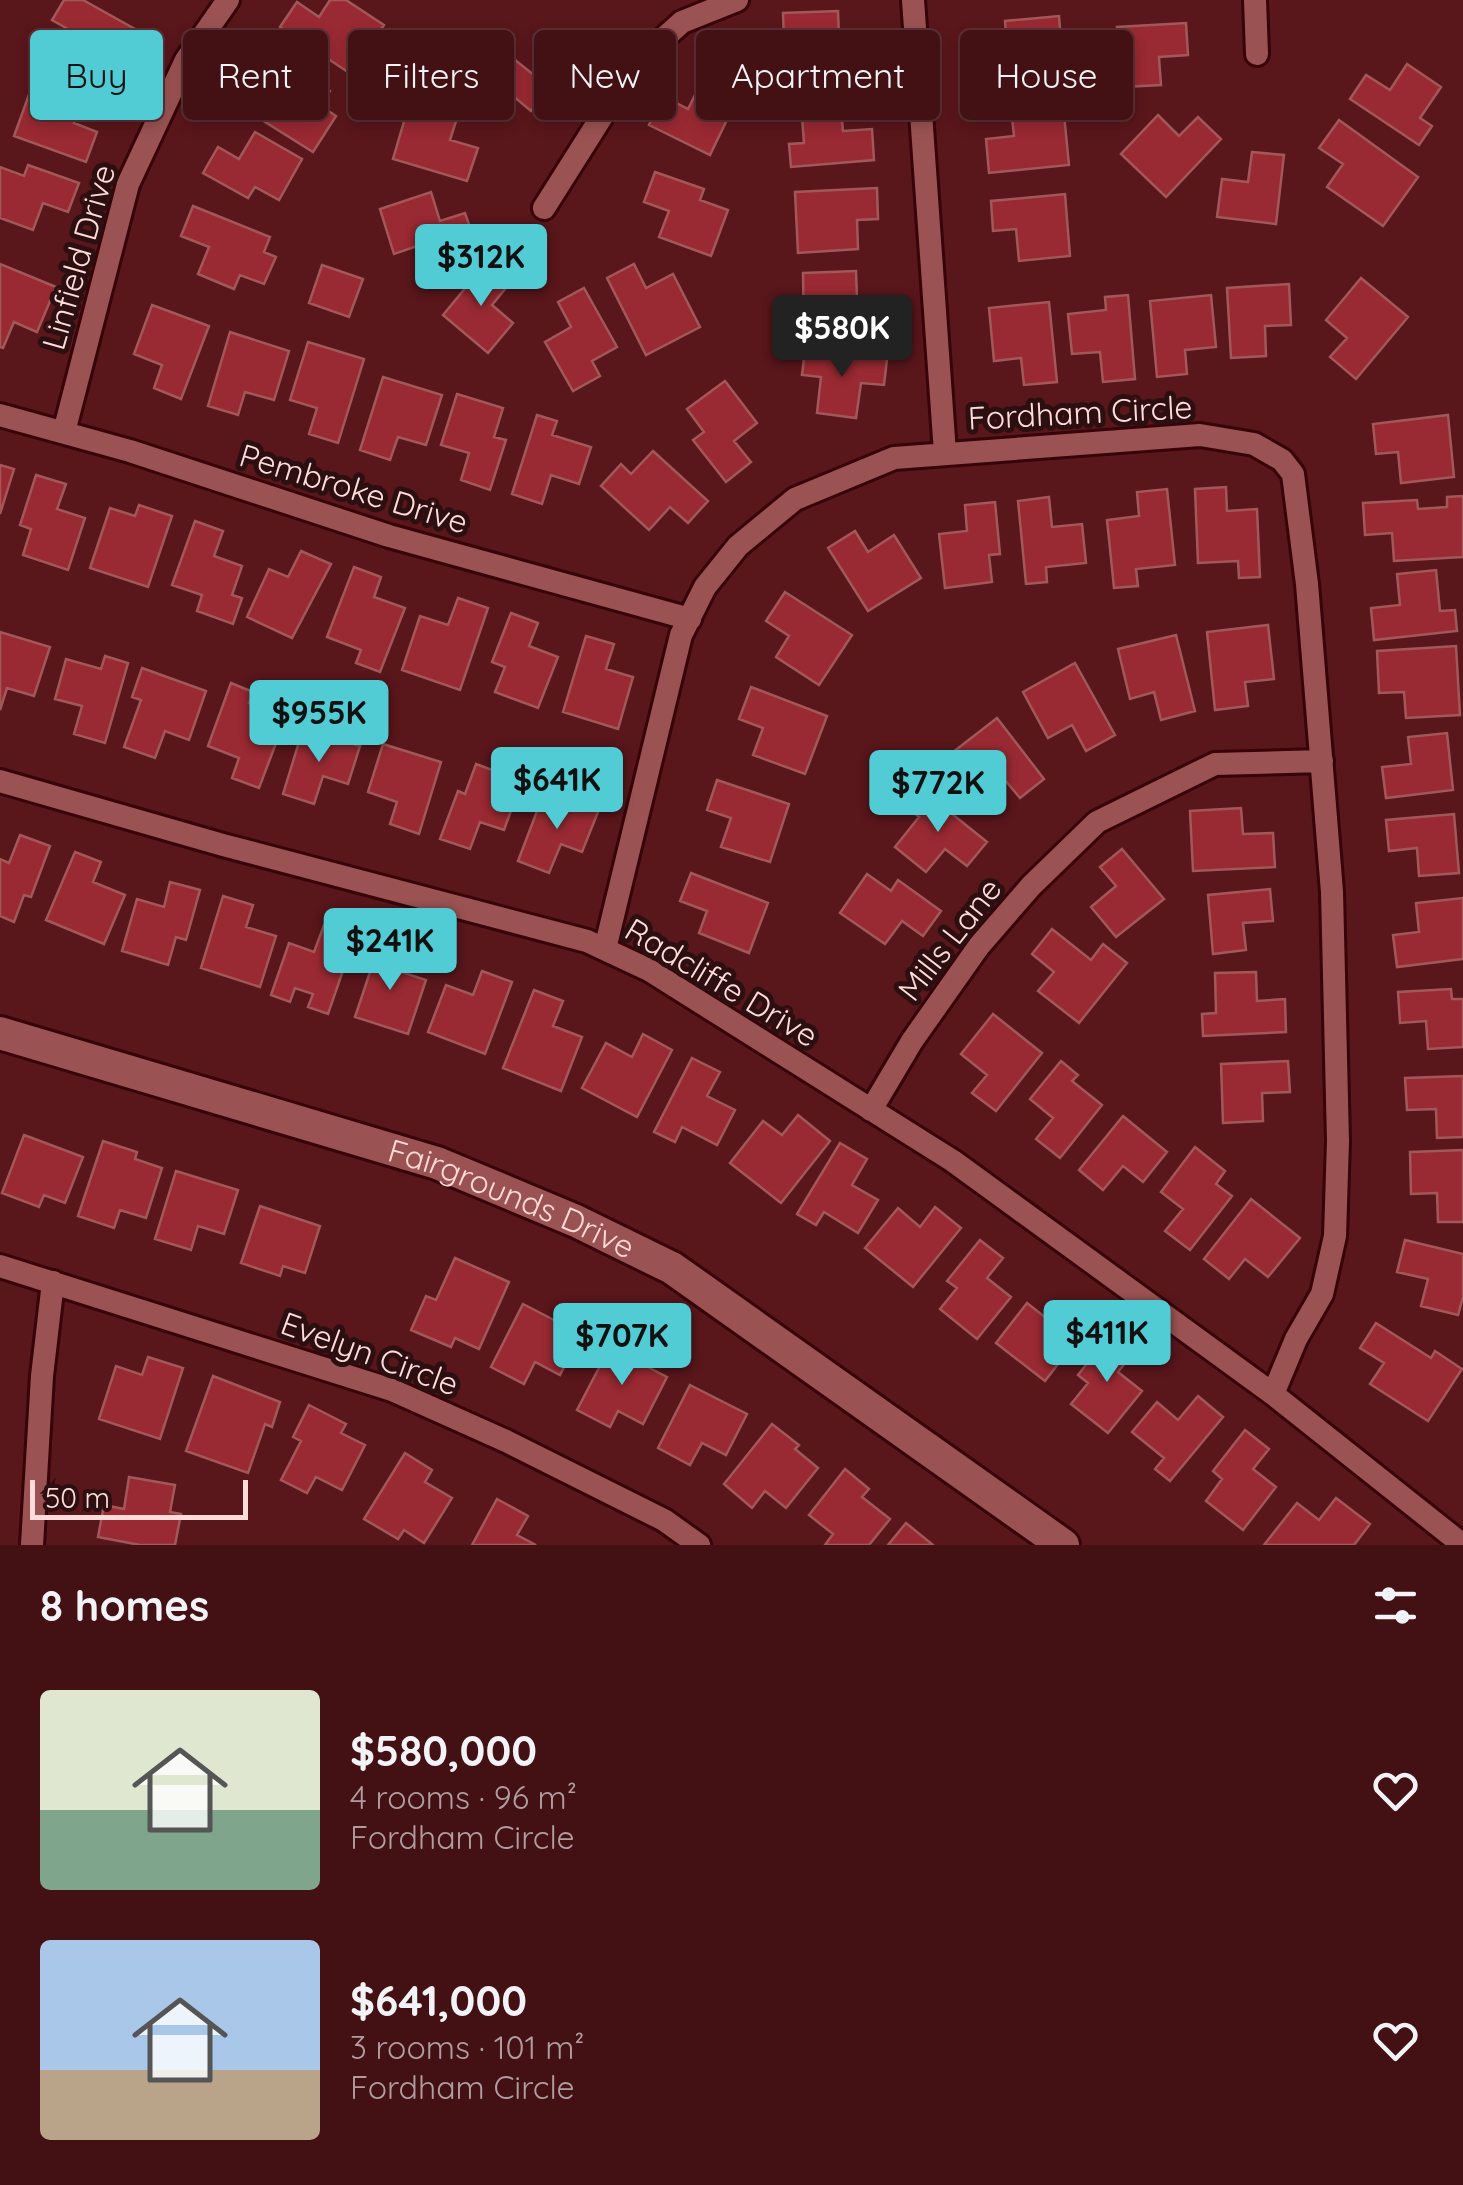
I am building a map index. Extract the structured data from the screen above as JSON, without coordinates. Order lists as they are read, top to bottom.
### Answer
{
  "streets": {
    "main road": ["Fairgrounds Drive"],
    "street": [
      "Linfield Drive",
      "Fordham Circle",
      "Pembroke Drive",
      "Mills Lane",
      "Radcliffe Drive",
      "Evelyn Circle"
    ]
  },
  "crossings": [
    ["Linfield Drive", "Pembroke Drive"],
    ["Fordham Circle", "Pembroke Drive"],
    ["Fordham Circle", "Mills Lane"],
    ["Fordham Circle", "Radcliffe Drive"],
    ["Mills Lane", "Radcliffe Drive"]
  ],
  "scale_bar": "50 m",
  "page": {
    "chip": [
      "Buy",
      "Rent",
      "Filters",
      "New",
      "Apartment",
      "House"
    ],
    "price": [
      "$312K",
      "$580K",
      "$955K",
      "$641K",
      "$772K",
      "$241K",
      "$411K",
      "$707K"
    ],
    "scale": "50 m",
    "heading": "8 homes",
    "list": [
      {
        "name": "$580,000",
        "note": "4 rooms · 96 m² · Fordham Circle"
      },
      {
        "name": "$641,000",
        "note": "3 rooms · 101 m² · Fordham Circle"
      }
    ]
  }
}
